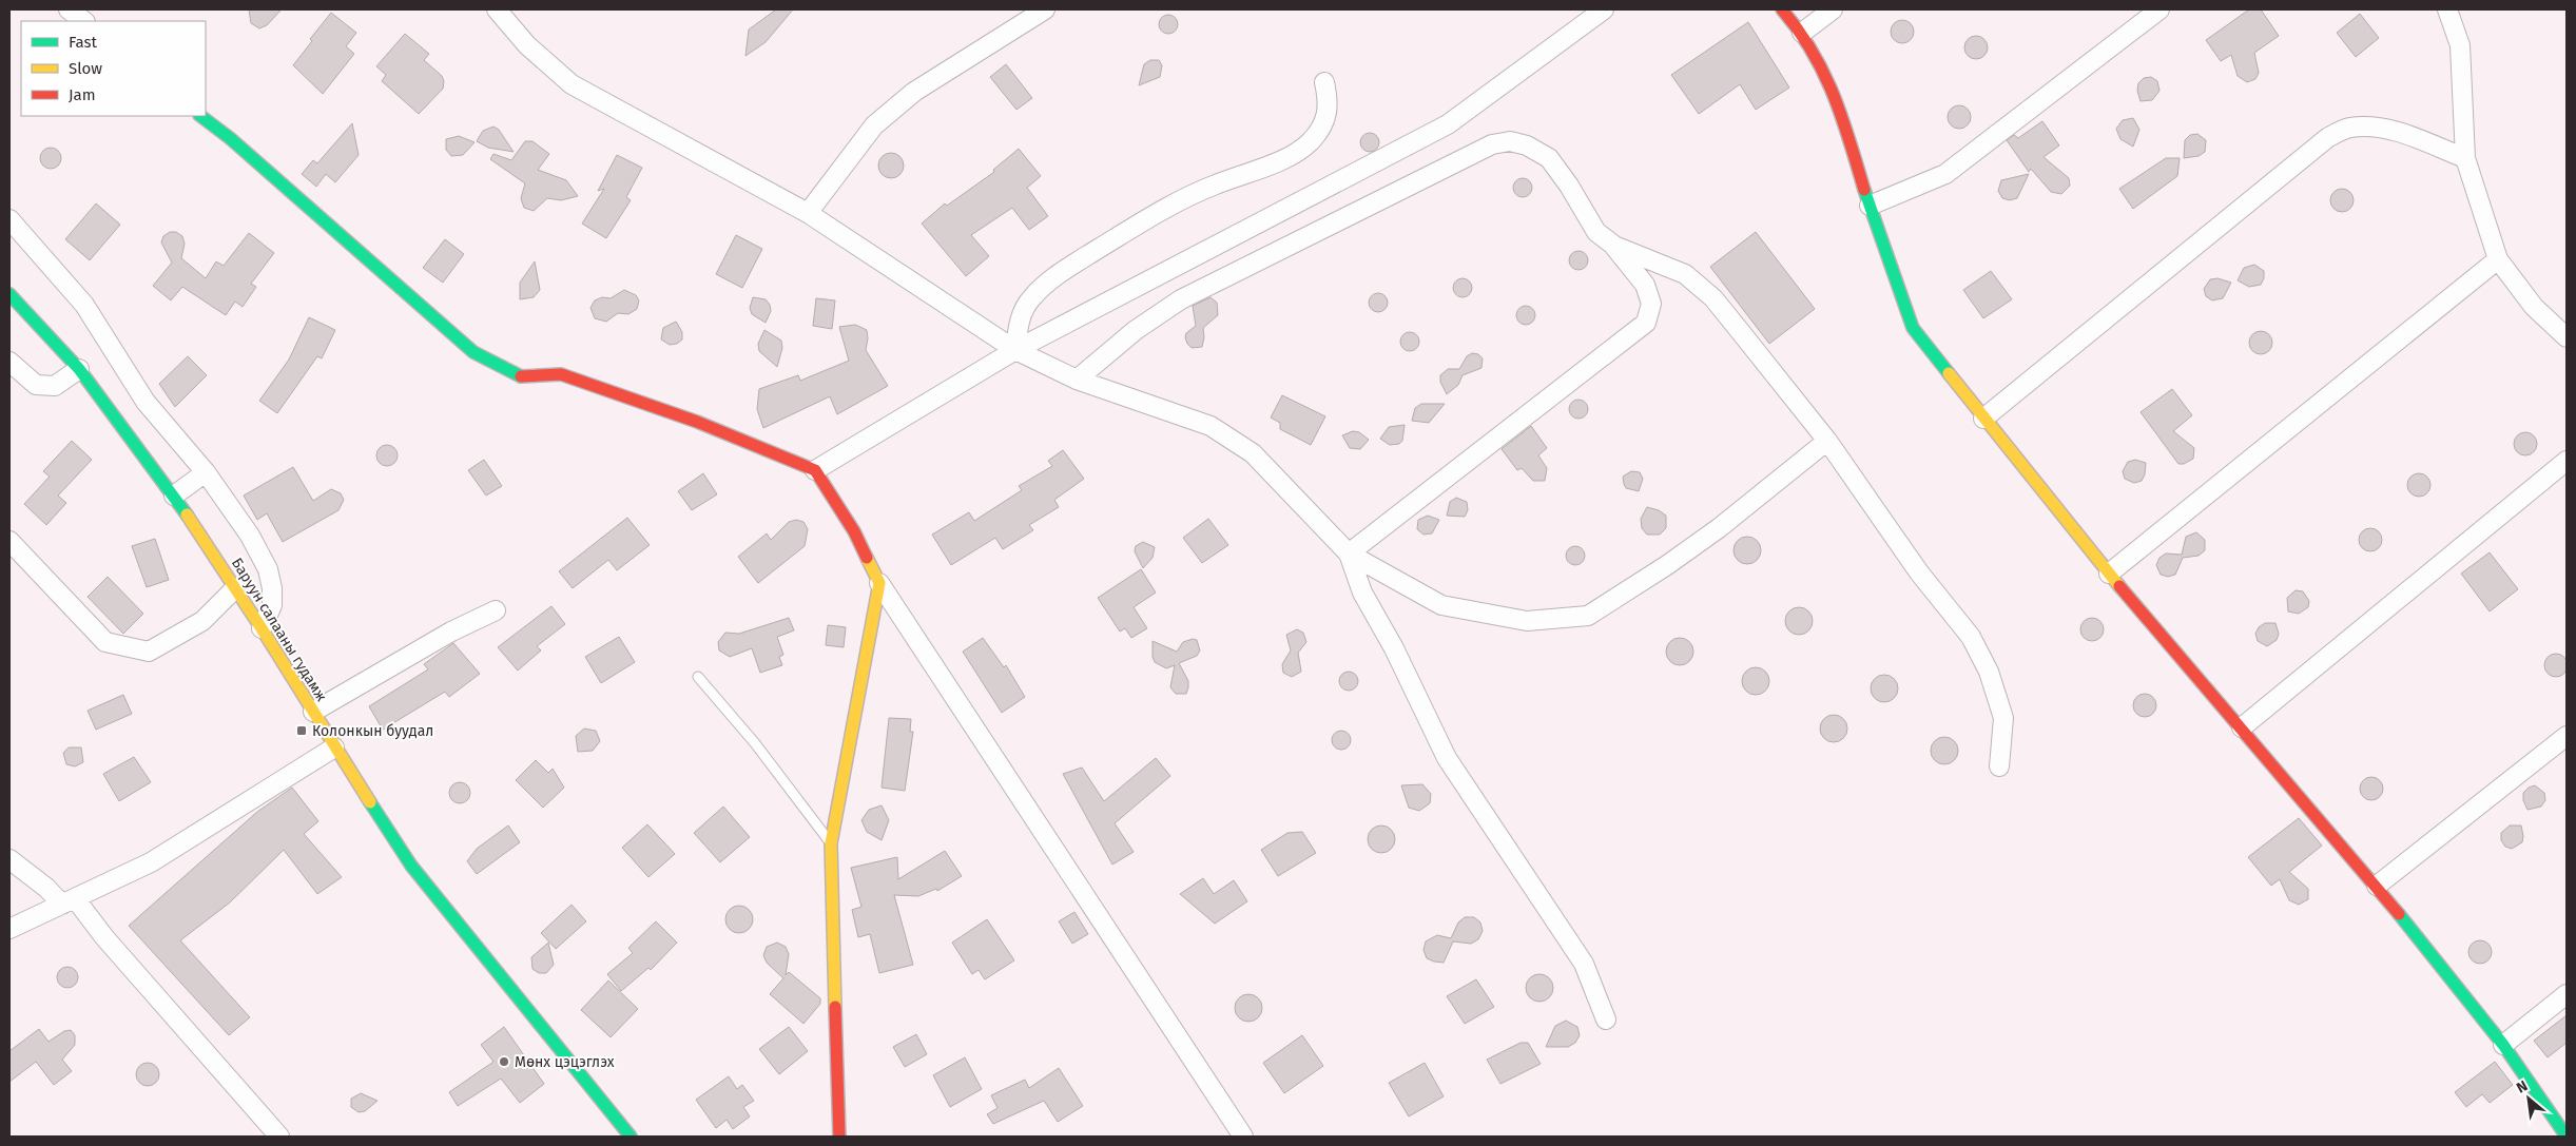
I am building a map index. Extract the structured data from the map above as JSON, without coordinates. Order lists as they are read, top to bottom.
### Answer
{
  "streets": {
    "street": ["Баруун салааны гудамж"]
  },
  "places": {
    "transit": ["Колонкын буудал"],
    "other": ["Мөнх цэцэглэх"]
  },
  "legend": ["Fast", "Slow", "Jam"],
  "north": "top left"
}
